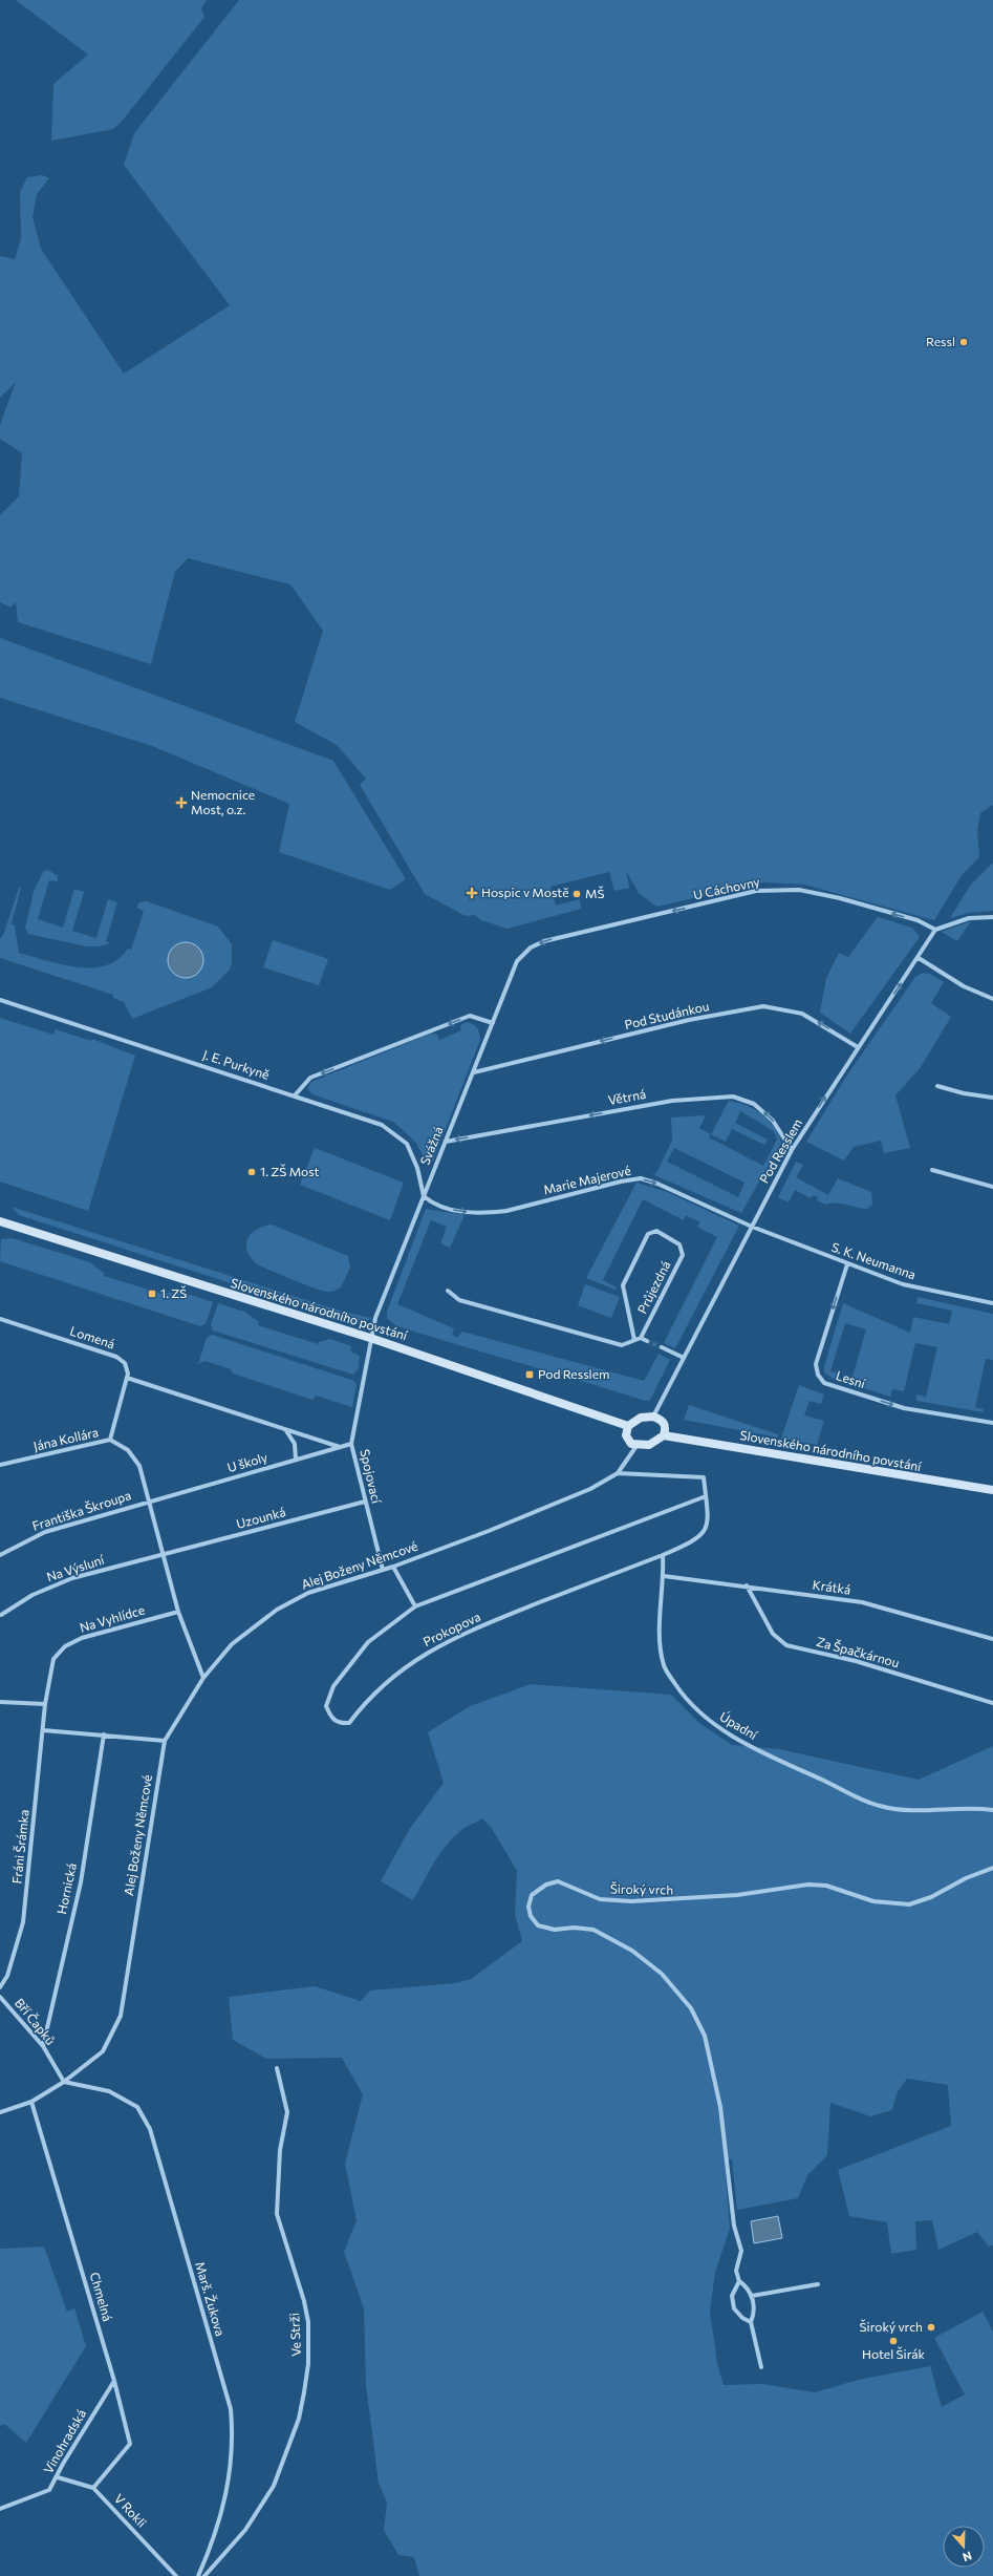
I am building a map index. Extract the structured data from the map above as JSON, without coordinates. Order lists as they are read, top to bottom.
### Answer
{
  "streets": {
    "street": [
      "U Cáchovny",
      "Pod Studánkou",
      "J. E. Purkyně",
      "Větrná",
      "Svážná",
      "Pod Resslem",
      "Marie Majerové",
      "S. K. Neumanna",
      "Průjezdná",
      "Slovenského národního povstání",
      "Lomená",
      "Lesní",
      "Jána Kollára",
      "U školy",
      "Spojovací",
      "Františka Škroupa",
      "Uzounká",
      "Alej Boženy Němcové",
      "Na Výsluní",
      "Krátká",
      "Na Vyhlídce",
      "Prokopova",
      "Za Špačkárnou",
      "Úpadní",
      "Fráni Šrámka",
      "Hornická",
      "Široký vrch",
      "Bří Čapků",
      "Chmelná",
      "Marš. Žukova",
      "Ve Strži",
      "Vinohradská",
      "V Rokli"
    ]
  },
  "crossings": [
    ["U Cáchovny", "Svážná"],
    ["U Cáchovny", "Pod Resslem"],
    ["Pod Studánkou", "Svážná"],
    ["Pod Studánkou", "Pod Resslem"],
    ["J. E. Purkyně", "Svážná"],
    ["J. E. Purkyně", "Marie Majerové"],
    ["Větrná", "Svážná"],
    ["Větrná", "Pod Resslem"],
    ["Svážná", "Marie Majerové"],
    ["Svážná", "Slovenského národního povstání"],
    ["Svážná", "Spojovací"],
    ["Pod Resslem", "Marie Majerové"],
    ["Pod Resslem", "S. K. Neumanna"],
    ["Pod Resslem", "Slovenského národního povstání"],
    ["Pod Resslem", "Alej Boženy Němcové"],
    ["Marie Majerové", "S. K. Neumanna"],
    ["S. K. Neumanna", "Lesní"],
    ["Slovenského národního povstání", "Spojovací"],
    ["Slovenského národního povstání", "Alej Boženy Němcové"],
    ["Jána Kollára", "U školy"],
    ["Jána Kollára", "Františka Škroupa"],
    ["Jána Kollára", "Uzounká"],
    ["Jána Kollára", "Alej Boženy Němcové"],
    ["Jána Kollára", "Na Výsluní"],
    ["Jána Kollára", "Na Vyhlídce"],
    ["U školy", "Spojovací"],
    ["U školy", "Františka Škroupa"],
    ["Spojovací", "Uzounká"],
    ["Spojovací", "Alej Boženy Němcové"],
    ["Uzounká", "Na Výsluní"],
    ["Alej Boženy Němcové", "Prokopova"],
    ["Alej Boženy Němcové", "Bří Čapků"],
    ["Alej Boženy Němcové", "Chmelná"],
    ["Alej Boženy Němcové", "Marš. Žukova"],
    ["Krátká", "Za Špačkárnou"],
    ["Krátká", "Úpadní"],
    ["Na Vyhlídce", "Fráni Šrámka"],
    ["Prokopova", "Úpadní"],
    ["Hornická", "Bří Čapků"],
    ["Bří Čapků", "Marš. Žukova"],
    ["Chmelná", "Vinohradská"],
    ["Chmelná", "V Rokli"]
  ],
  "one_way": [
    "U Cáchovny",
    "Pod Studánkou",
    "Větrná",
    "Pod Resslem",
    "Marie Majerové"
  ],
  "places": {
    "other": [
      "Ressl",
      "MŠ",
      "1. ZŠ Most",
      "Široký vrch",
      "Hotel Širák"
    ],
    "health": ["Nemocnice Most, o.z.", "Hospic v Mostě"],
    "transit": ["1. ZŠ", "Pod Resslem"]
  },
  "north": "bottom"
}
